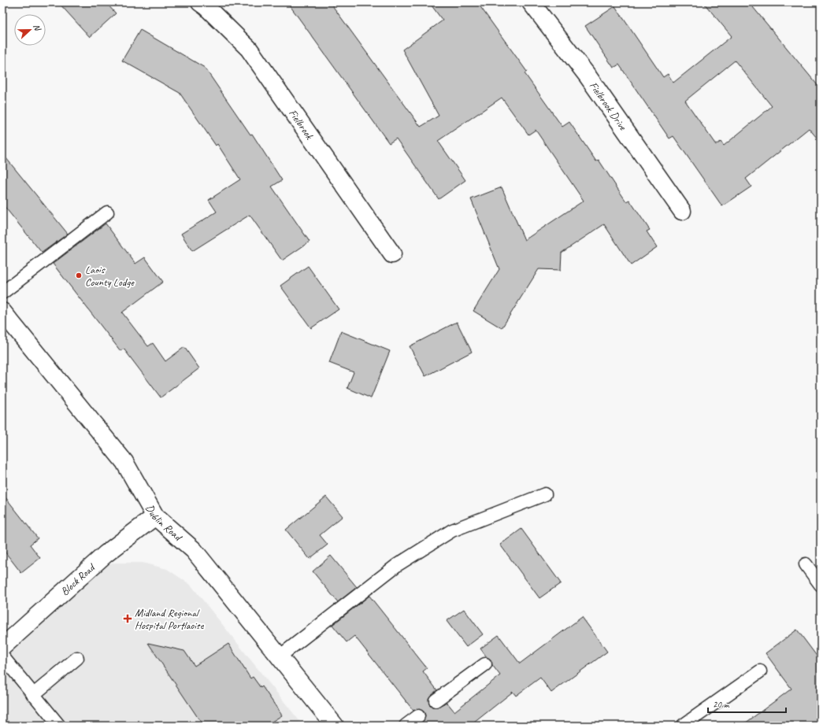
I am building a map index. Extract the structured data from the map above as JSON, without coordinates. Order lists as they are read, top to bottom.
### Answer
{
  "streets": {
    "street": [
      "Fielbrook Drive",
      "Fielbrook",
      "Dublin Road",
      "Block Road"
    ]
  },
  "crossings": [
    ["Dublin Road", "Block Road"]
  ],
  "places": {
    "other": ["Laois County Lodge"],
    "health": ["Midland Regional Hospital Portlaoise"]
  },
  "scale_bar": "20 m",
  "north": "right"
}
